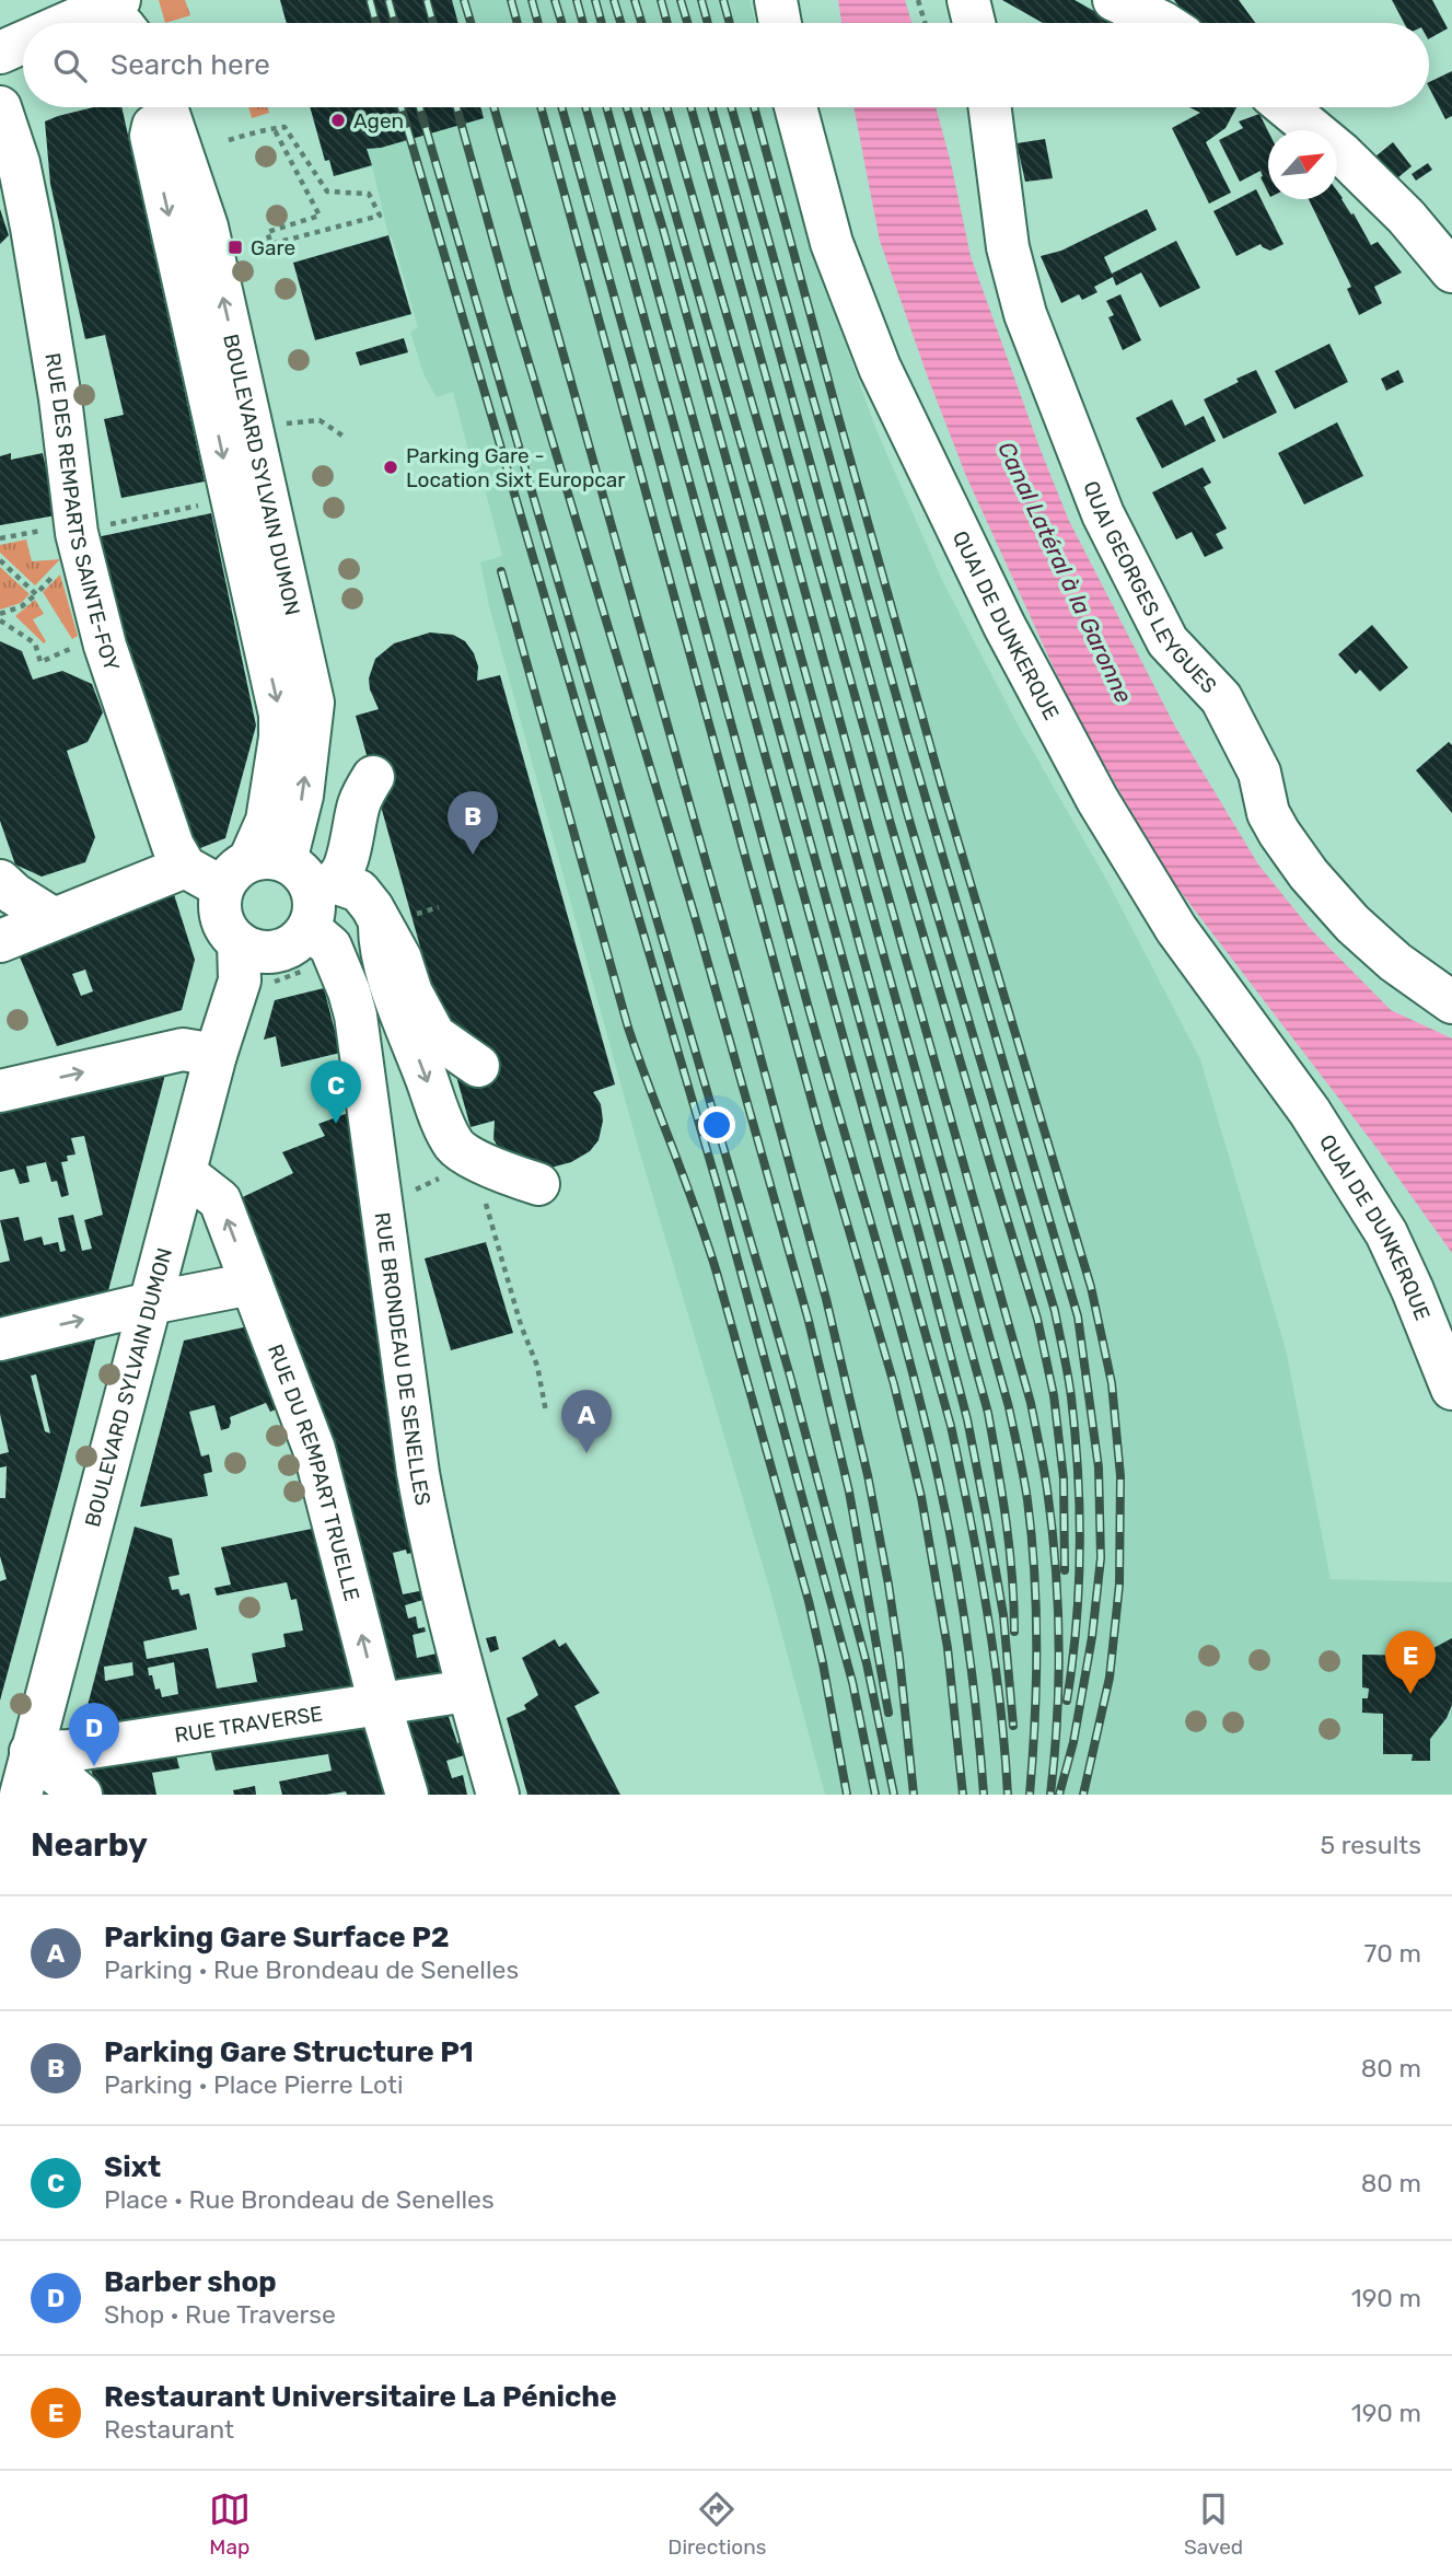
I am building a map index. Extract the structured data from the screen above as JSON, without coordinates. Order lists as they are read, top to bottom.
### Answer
{
  "streets": {
    "street": [
      "BOULEVARD SYLVAIN DUMON",
      "RUE DES REMPARTS SAINTE-FOY",
      "QUAI GEORGES LEYGUES",
      "QUAI DE DUNKERQUE",
      "RUE BRONDEAU DE SENELLES",
      "RUE DU REMPART TRUELLE",
      "RUE TRAVERSE"
    ]
  },
  "crossings": [
    ["BOULEVARD SYLVAIN DUMON", "RUE BRONDEAU DE SENELLES"],
    ["BOULEVARD SYLVAIN DUMON", "RUE DU REMPART TRUELLE"],
    ["BOULEVARD SYLVAIN DUMON", "RUE TRAVERSE"],
    ["RUE BRONDEAU DE SENELLES", "RUE TRAVERSE"],
    ["RUE DU REMPART TRUELLE", "RUE TRAVERSE"]
  ],
  "water": ["Canal Latéral à la Garonne"],
  "places": {
    "other": ["Agen", "Parking Gare - Location Sixt Europcar"],
    "transit": ["Gare"]
  },
  "north": "top right",
  "page": {
    "search": "Search here",
    "pins": [
      "B",
      "C",
      "A",
      "E",
      "D"
    ],
    "heading": ["Nearby", "5 results"],
    "list": [
      {
        "mark": "A",
        "name": "Parking Gare Surface P2",
        "note": "Parking · Rue Brondeau de Senelles",
        "value": "70 m"
      },
      {
        "mark": "B",
        "name": "Parking Gare Structure P1",
        "note": "Parking · Place Pierre Loti",
        "value": "80 m"
      },
      {
        "mark": "C",
        "name": "Sixt",
        "note": "Place · Rue Brondeau de Senelles",
        "value": "80 m"
      },
      {
        "mark": "D",
        "name": "Barber shop",
        "note": "Shop · Rue Traverse",
        "value": "190 m"
      },
      {
        "mark": "E",
        "name": "Restaurant Universitaire La Péniche",
        "note": "Restaurant",
        "value": "190 m"
      }
    ],
    "nav": ["Map", "Directions", "Saved"]
  }
}
